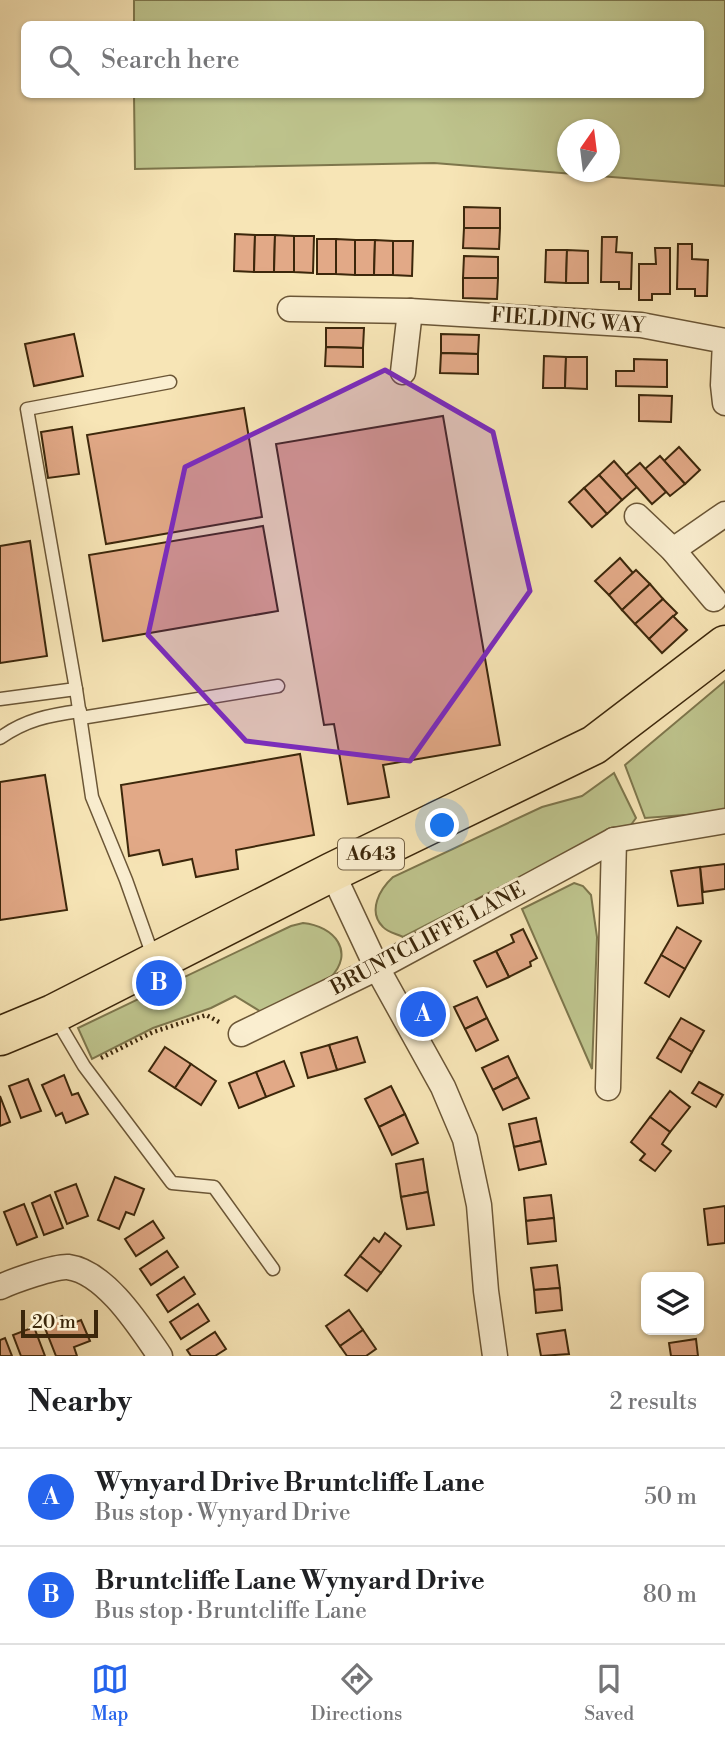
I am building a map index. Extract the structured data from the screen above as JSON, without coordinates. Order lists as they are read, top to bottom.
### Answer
{
  "streets": {
    "main road": ["A643"],
    "street": ["FIELDING WAY", "BRUNTCLIFFE LANE"]
  },
  "scale_bar": "20 m",
  "north": "top",
  "page": {
    "search": "Search here",
    "pins": ["B", "A"],
    "scale": "20 m",
    "heading": ["Nearby", "2 results"],
    "list": [
      {
        "mark": "A",
        "name": "Wynyard Drive Bruntcliffe Lane",
        "note": "Bus stop · Wynyard Drive",
        "value": "50 m"
      },
      {
        "mark": "B",
        "name": "Bruntcliffe Lane Wynyard Drive",
        "note": "Bus stop · Bruntcliffe Lane",
        "value": "80 m"
      }
    ],
    "nav": ["Map", "Directions", "Saved"]
  }
}
